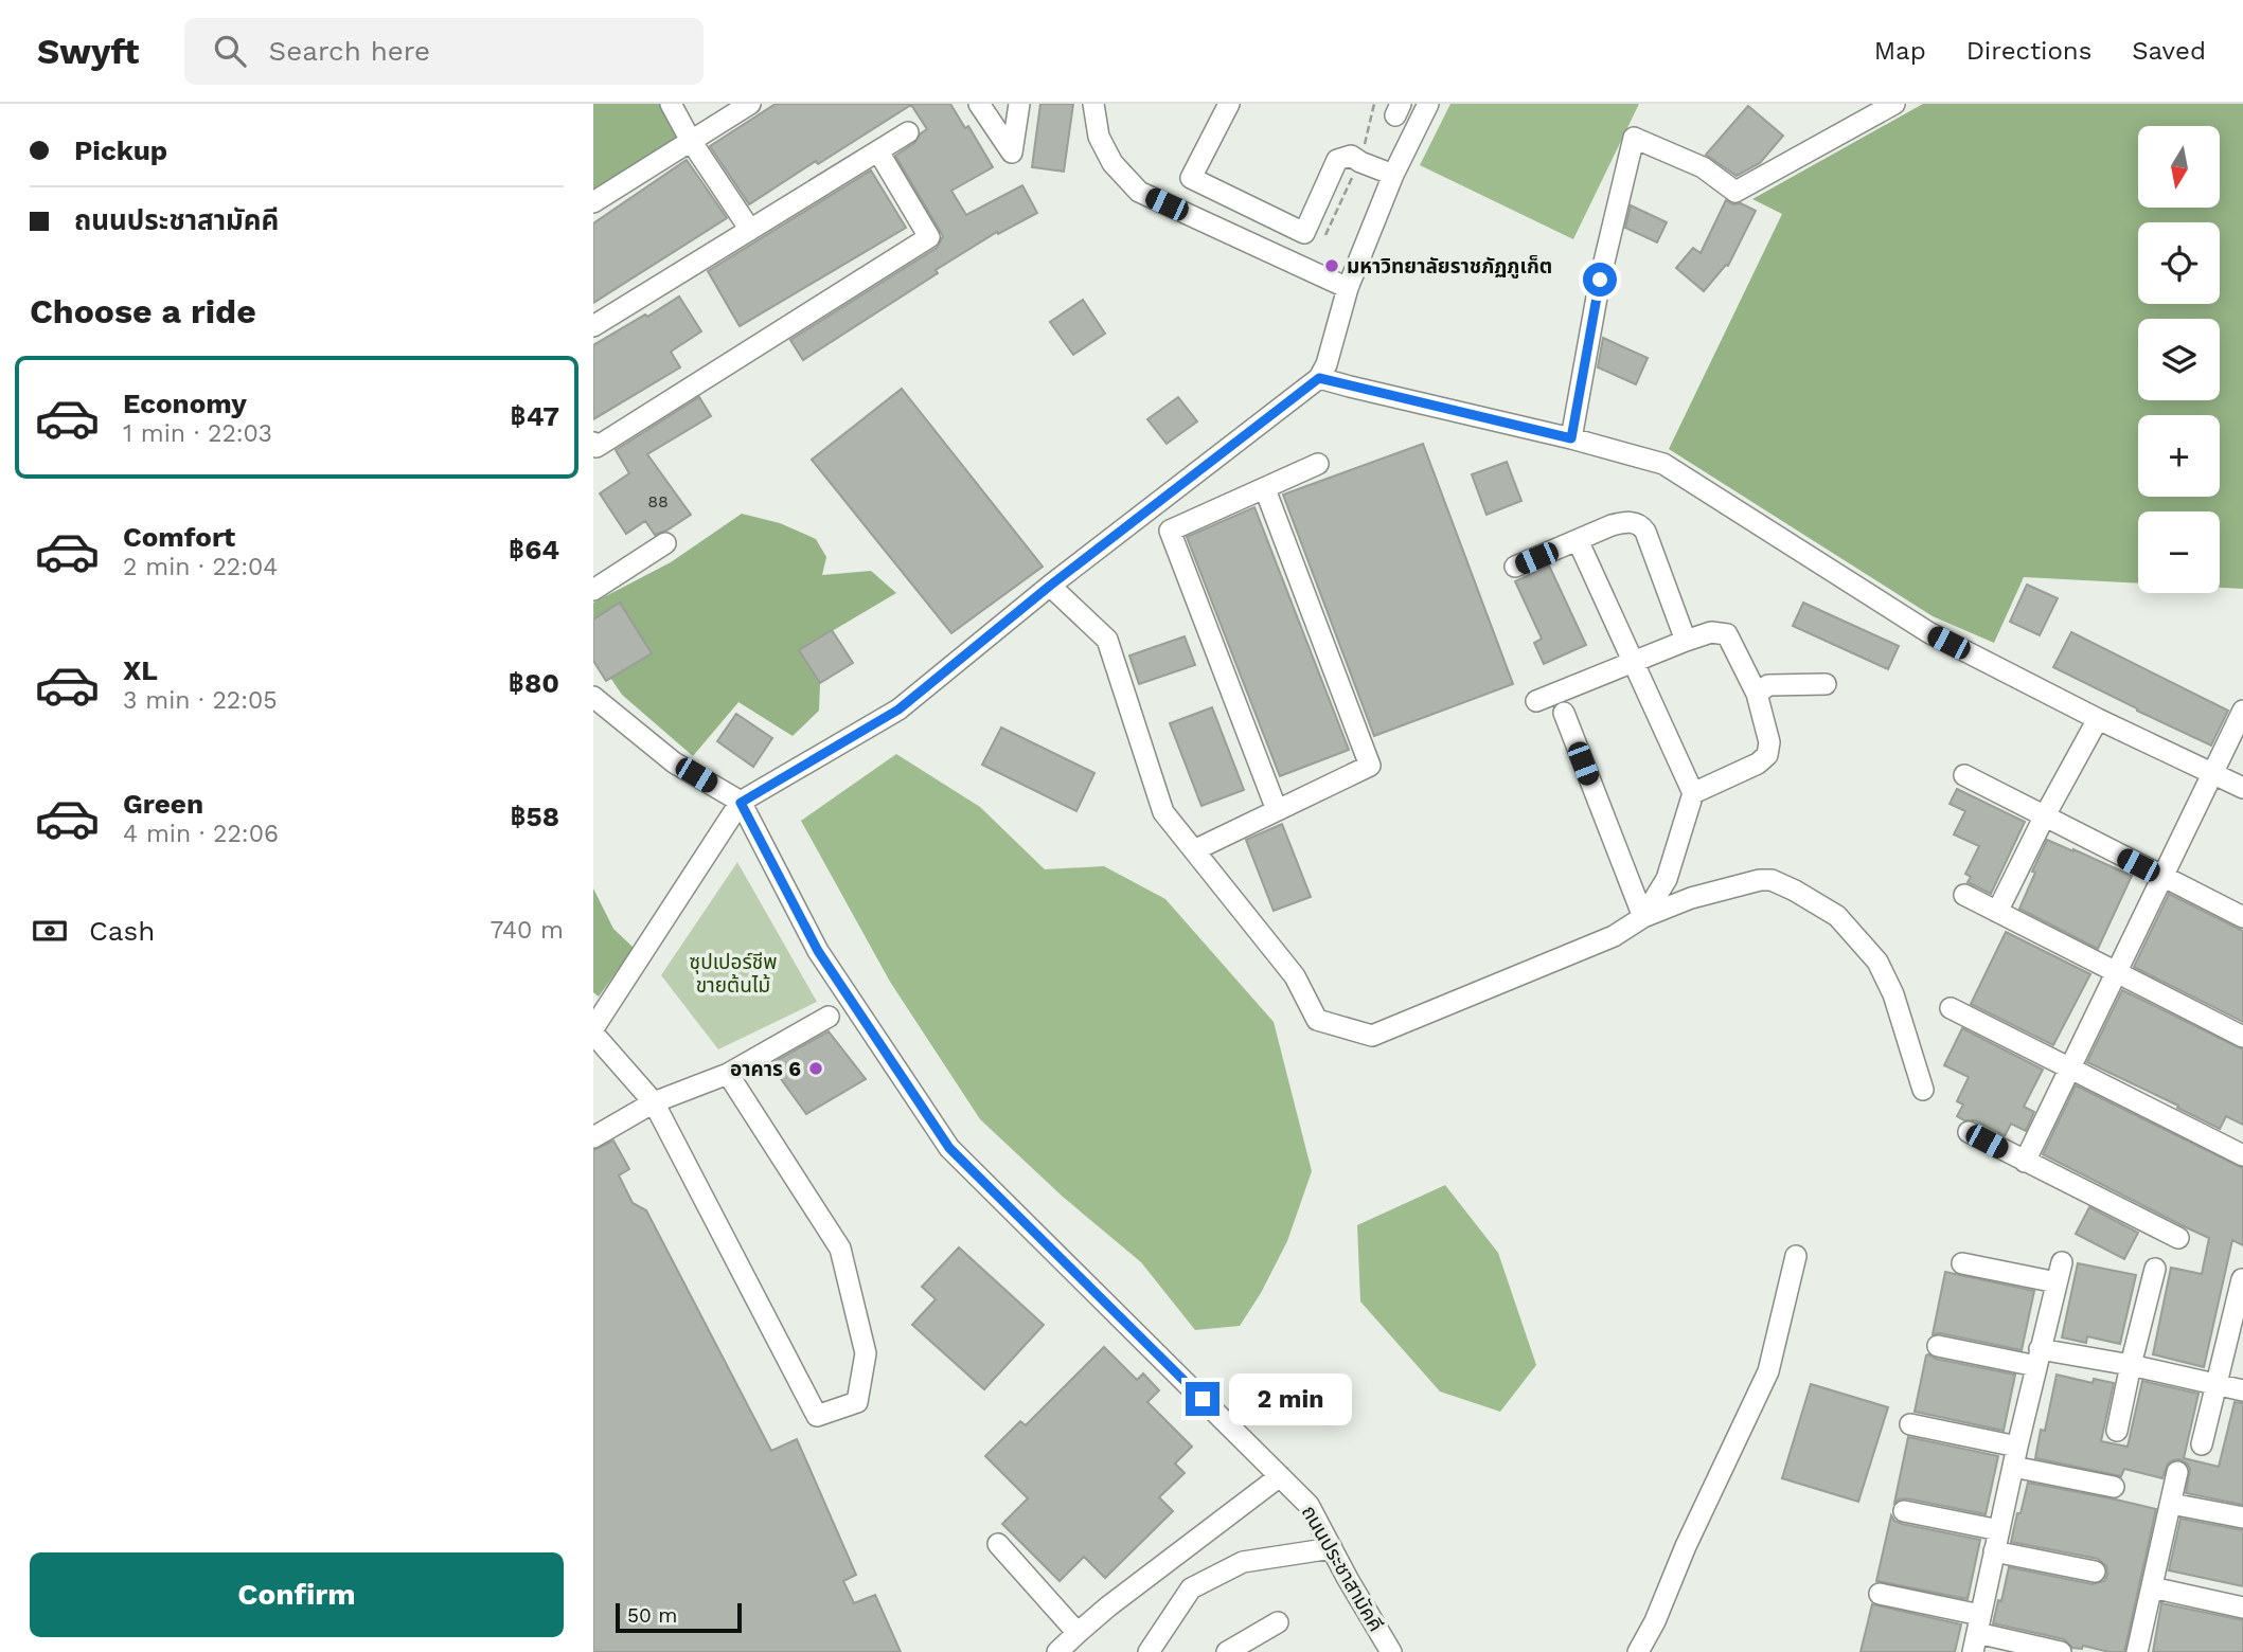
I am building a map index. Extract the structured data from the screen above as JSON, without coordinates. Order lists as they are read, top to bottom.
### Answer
{
  "streets": {
    "street": ["ถนนประชาสามัคคี"]
  },
  "parks": ["ซุปเปอร์ชีพ ขายต้นไม้"],
  "places": ["มหาวิทยาลัยราชภัฏภูเก็ต", "อาคาร 6"],
  "house_numbers": ["88"],
  "scale_bar": "50 m",
  "north": "bottom",
  "page": {
    "header": "Swyft",
    "search": "Search here",
    "nav": ["Map", "Directions", "Saved"],
    "banner": ["Pickup", "ถนนประชาสามัคคี"],
    "map_buttons": ["+", "−"],
    "heading": "Choose a ride",
    "list": [
      {
        "name": "Economy",
        "note": "1 min · 22:03",
        "value": "฿47"
      },
      {
        "name": "Comfort",
        "note": "2 min · 22:04",
        "value": "฿64"
      },
      {
        "name": "XL",
        "note": "3 min · 22:05",
        "value": "฿80"
      },
      {
        "name": "Green",
        "note": "4 min · 22:06",
        "value": "฿58"
      }
    ],
    "pay": ["Cash", "740 m"],
    "bubble": "2 min",
    "buttons": "Confirm",
    "scale": "50 m"
  }
}
